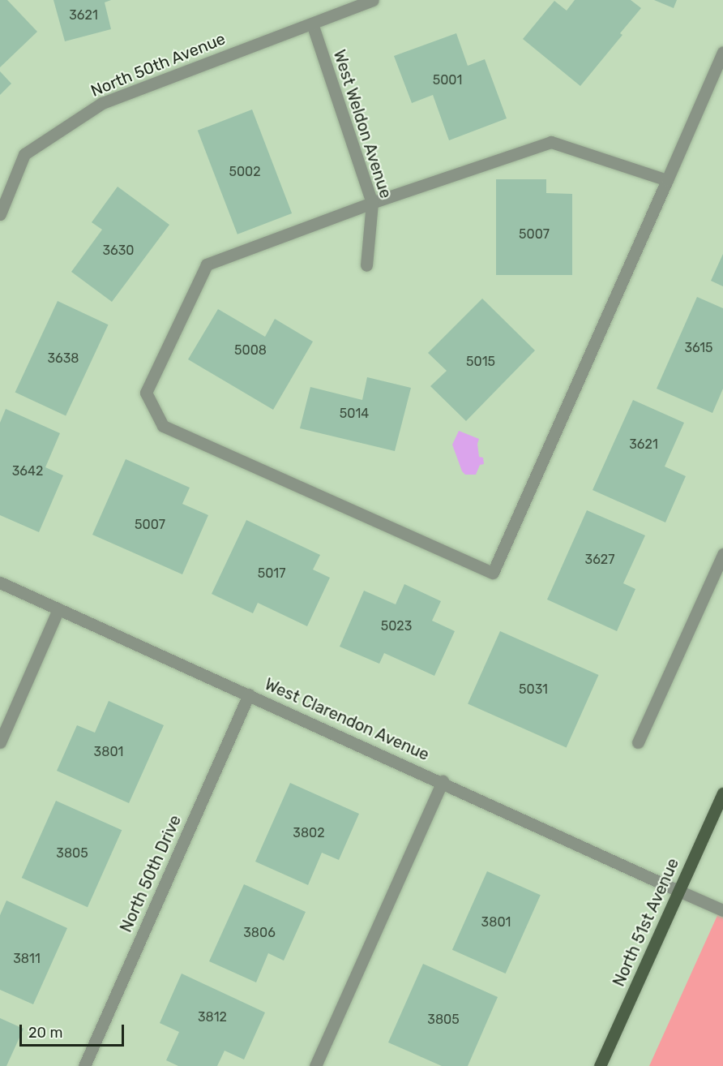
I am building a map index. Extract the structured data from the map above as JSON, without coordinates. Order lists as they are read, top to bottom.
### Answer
{
  "streets": {
    "main road": ["North 51st Avenue"],
    "street": [
      "North 50th Avenue",
      "West Weldon Avenue",
      "West Clarendon Avenue",
      "North 50th Drive"
    ]
  },
  "crossings": [
    ["North 50th Avenue", "West Weldon Avenue"],
    ["West Clarendon Avenue", "North 50th Drive"],
    ["West Clarendon Avenue", "North 51st Avenue"]
  ],
  "house_numbers": [
    "3621",
    "5001",
    "5002",
    "5007",
    "3630",
    "3615",
    "5008",
    "3638",
    "5015",
    "5014",
    "3621",
    "3642",
    "5007",
    "3627",
    "5017",
    "5023",
    "5031",
    "3801",
    "3802",
    "3805",
    "3801",
    "3806",
    "3811",
    "3812",
    "3805"
  ],
  "scale_bar": "20 m"
}
